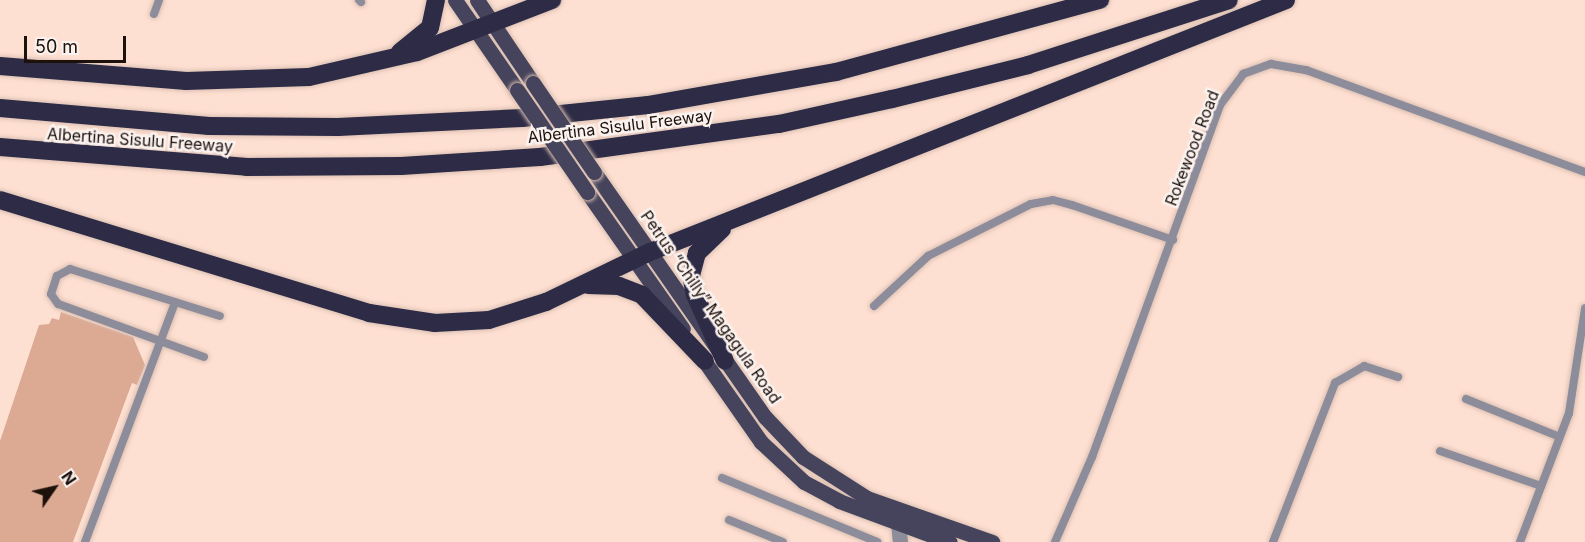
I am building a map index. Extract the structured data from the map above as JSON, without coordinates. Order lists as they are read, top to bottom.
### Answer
{
  "streets": {
    "highway": ["Albertina Sisulu Freeway"],
    "main road": ["Petrus “Chilly” Magagula Road"],
    "lane": ["Rokewood Road"]
  },
  "scale_bar": "50 m",
  "north": "top right"
}
